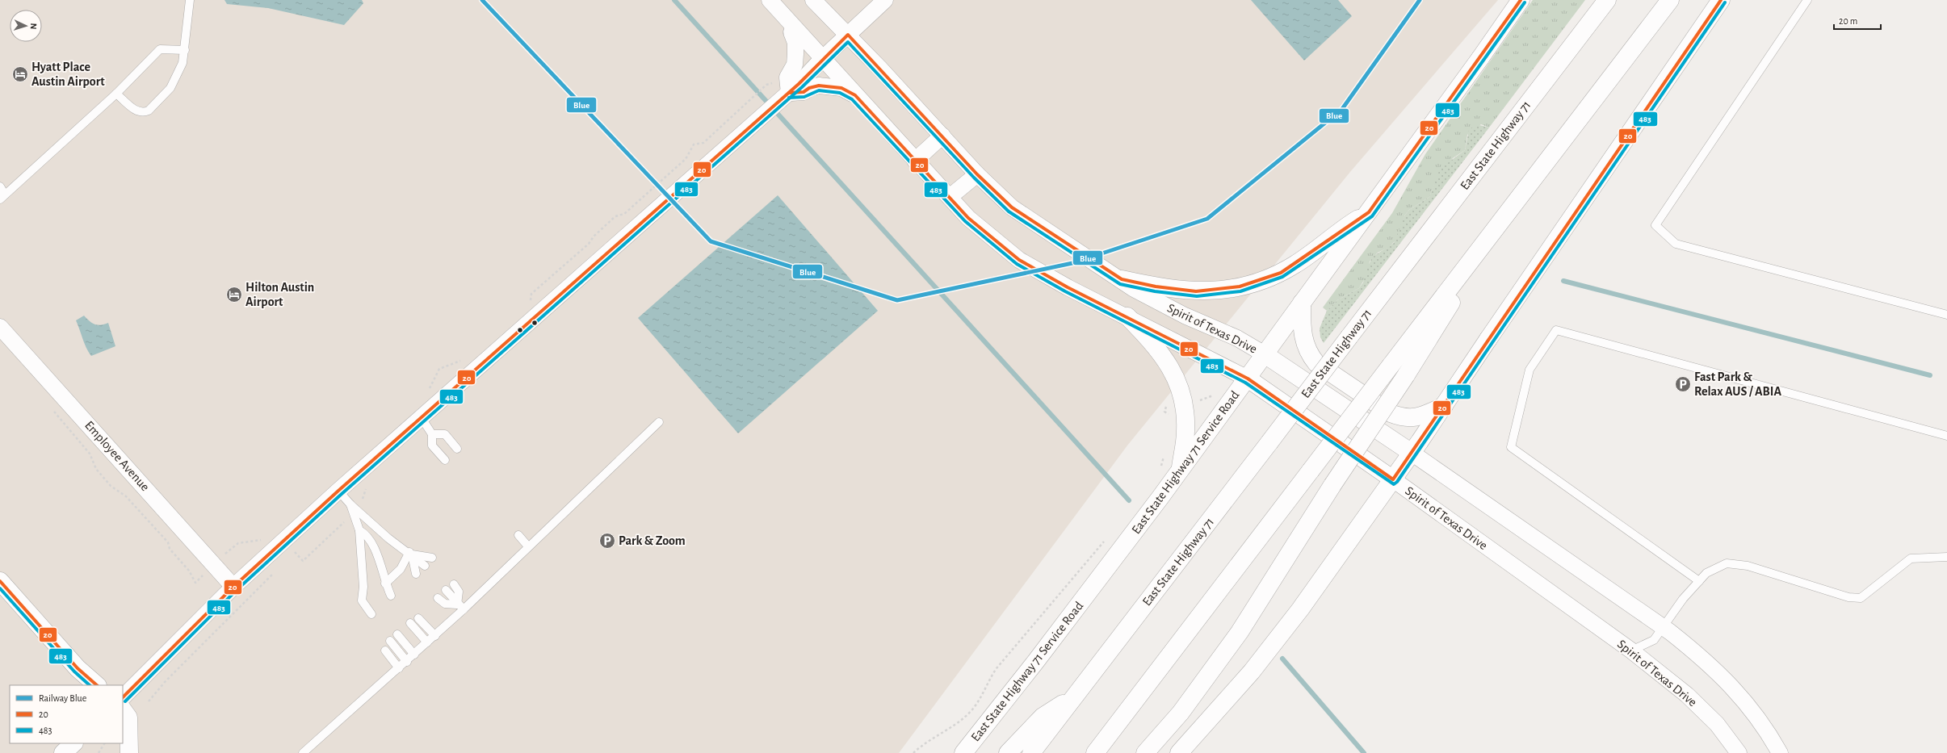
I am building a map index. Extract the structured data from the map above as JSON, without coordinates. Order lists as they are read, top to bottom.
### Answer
{
  "streets": {
    "main road": ["East State Highway 71", "Spirit of Texas Drive", "East State Highway 71 Service Road"],
    "street": ["Employee Avenue"]
  },
  "crossings": [
    ["Spirit of Texas Drive", "East State Highway 71 Service Road"]
  ],
  "places": {
    "hotel": ["Hyatt Place Austin Airport", "Hilton Austin Airport"],
    "parking": ["Fast Park & Relax AUS / ABIA", "Park & Zoom"]
  },
  "lines": ["rail line Blue", "transit line 20", "transit line 483"],
  "legend": ["Railway Blue", "20", "483"],
  "scale_bar": "20 m",
  "north": "right"
}
